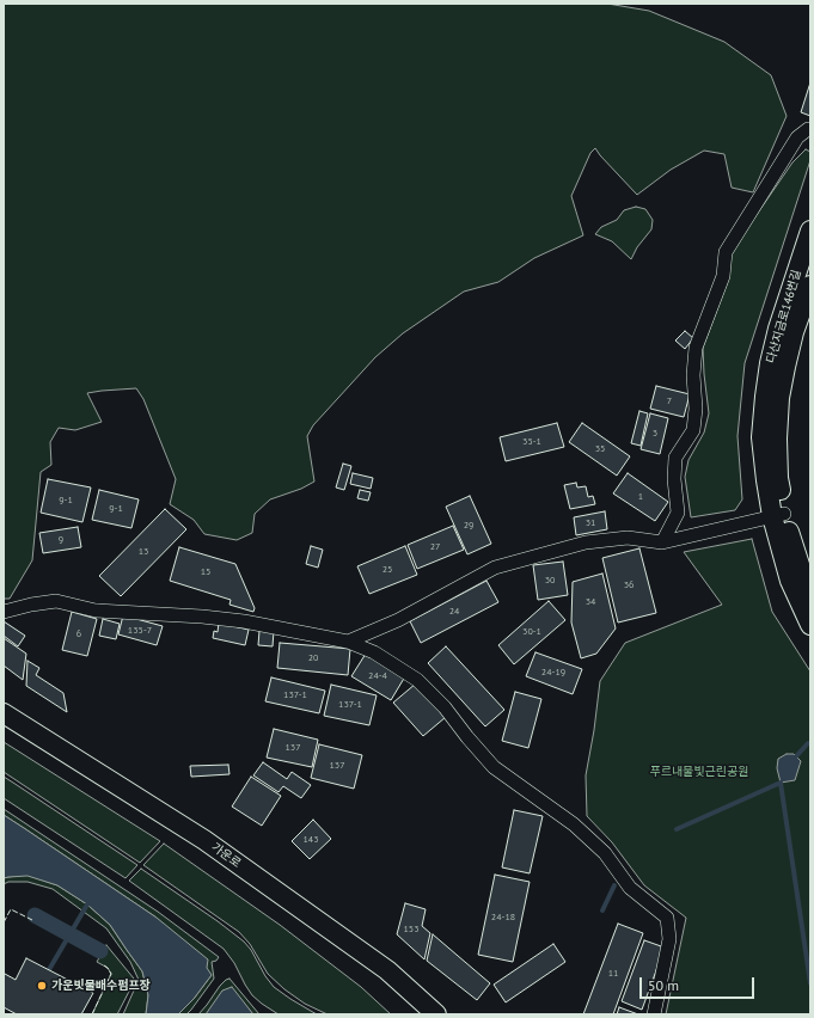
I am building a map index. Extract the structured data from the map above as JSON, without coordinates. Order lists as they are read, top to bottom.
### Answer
{
  "streets": {
    "street": ["다산지금로146번길", "가운로"]
  },
  "parks": ["푸르내물빛근린공원"],
  "places": ["가운빗물배수펌프장"],
  "house_numbers": [
    "7",
    "3",
    "35-1",
    "35",
    "1",
    "9-1",
    "9-1",
    "31",
    "29",
    "9",
    "27",
    "13",
    "25",
    "15",
    "30",
    "36",
    "34",
    "24",
    "135-7",
    "30-1",
    "6",
    "20",
    "24-19",
    "24-4",
    "137-1",
    "137-1",
    "137",
    "137",
    "143",
    "24-18",
    "153",
    "11"
  ],
  "scale_bar": "50 m"
}
